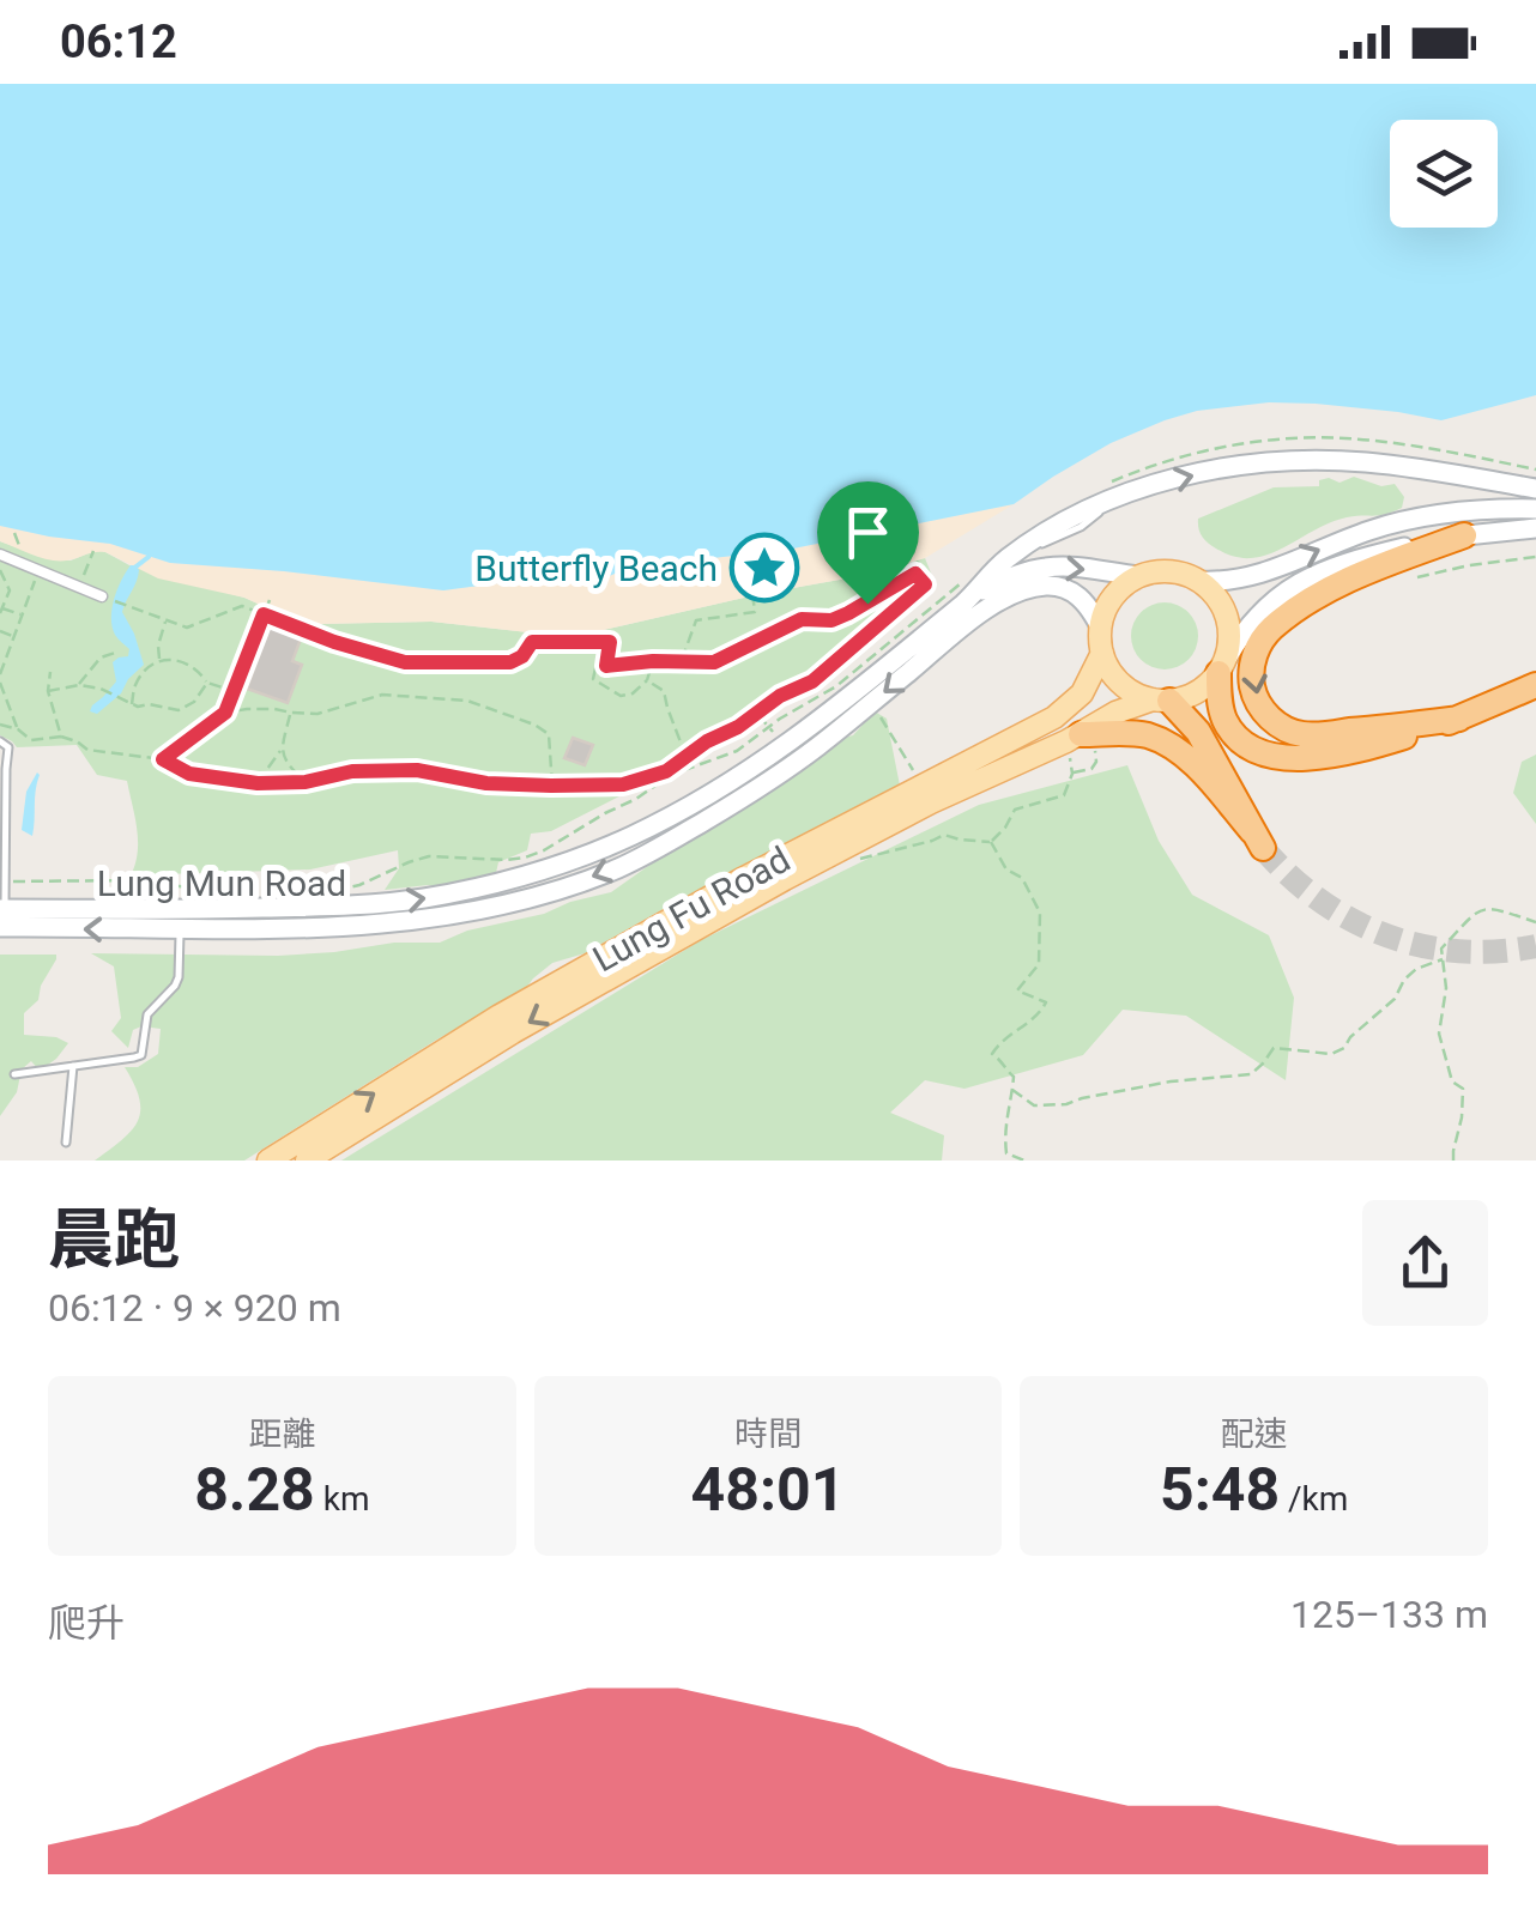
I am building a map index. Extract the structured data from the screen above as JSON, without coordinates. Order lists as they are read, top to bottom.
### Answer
{
  "streets": {
    "main road": ["Lung Mun Road", "Lung Fu Road"]
  },
  "places": {
    "place": ["Butterfly Beach"]
  },
  "page": {
    "status": "06:12",
    "heading": ["晨跑", "06:12 · 9 × 920 m"],
    "stats": [
      ["距離", "8.28 km"],
      ["時間", "48:01"],
      ["配速", "5:48 /km"]
    ],
    "chart": ["爬升", "125–133 m"]
  }
}
